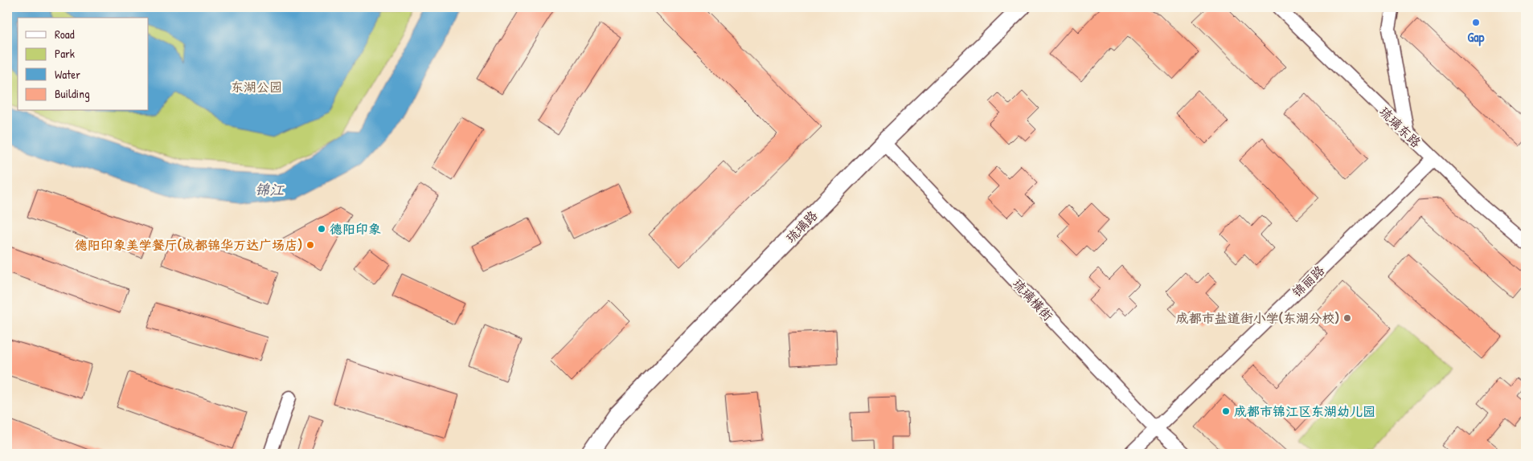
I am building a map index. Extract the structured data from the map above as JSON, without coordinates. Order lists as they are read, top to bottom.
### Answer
{
  "streets": {
    "street": [
      "琉璃东路",
      "琉璃路",
      "锦丽路",
      "琉璃横街"
    ]
  },
  "crossings": [
    ["琉璃东路", "锦丽路"],
    ["琉璃路", "琉璃横街"],
    ["锦丽路", "琉璃横街"]
  ],
  "water": ["锦江"],
  "parks": ["东湖公园"],
  "places": [
    "Gap",
    "德阳印象",
    "德阳印象美学餐厅(成都锦华万达广场店)",
    "成都市盐道街小学(东湖分校)",
    "成都市锦江区东湖幼儿园"
  ],
  "legend": [
    "Road",
    "Park",
    "Water",
    "Building"
  ]
}
